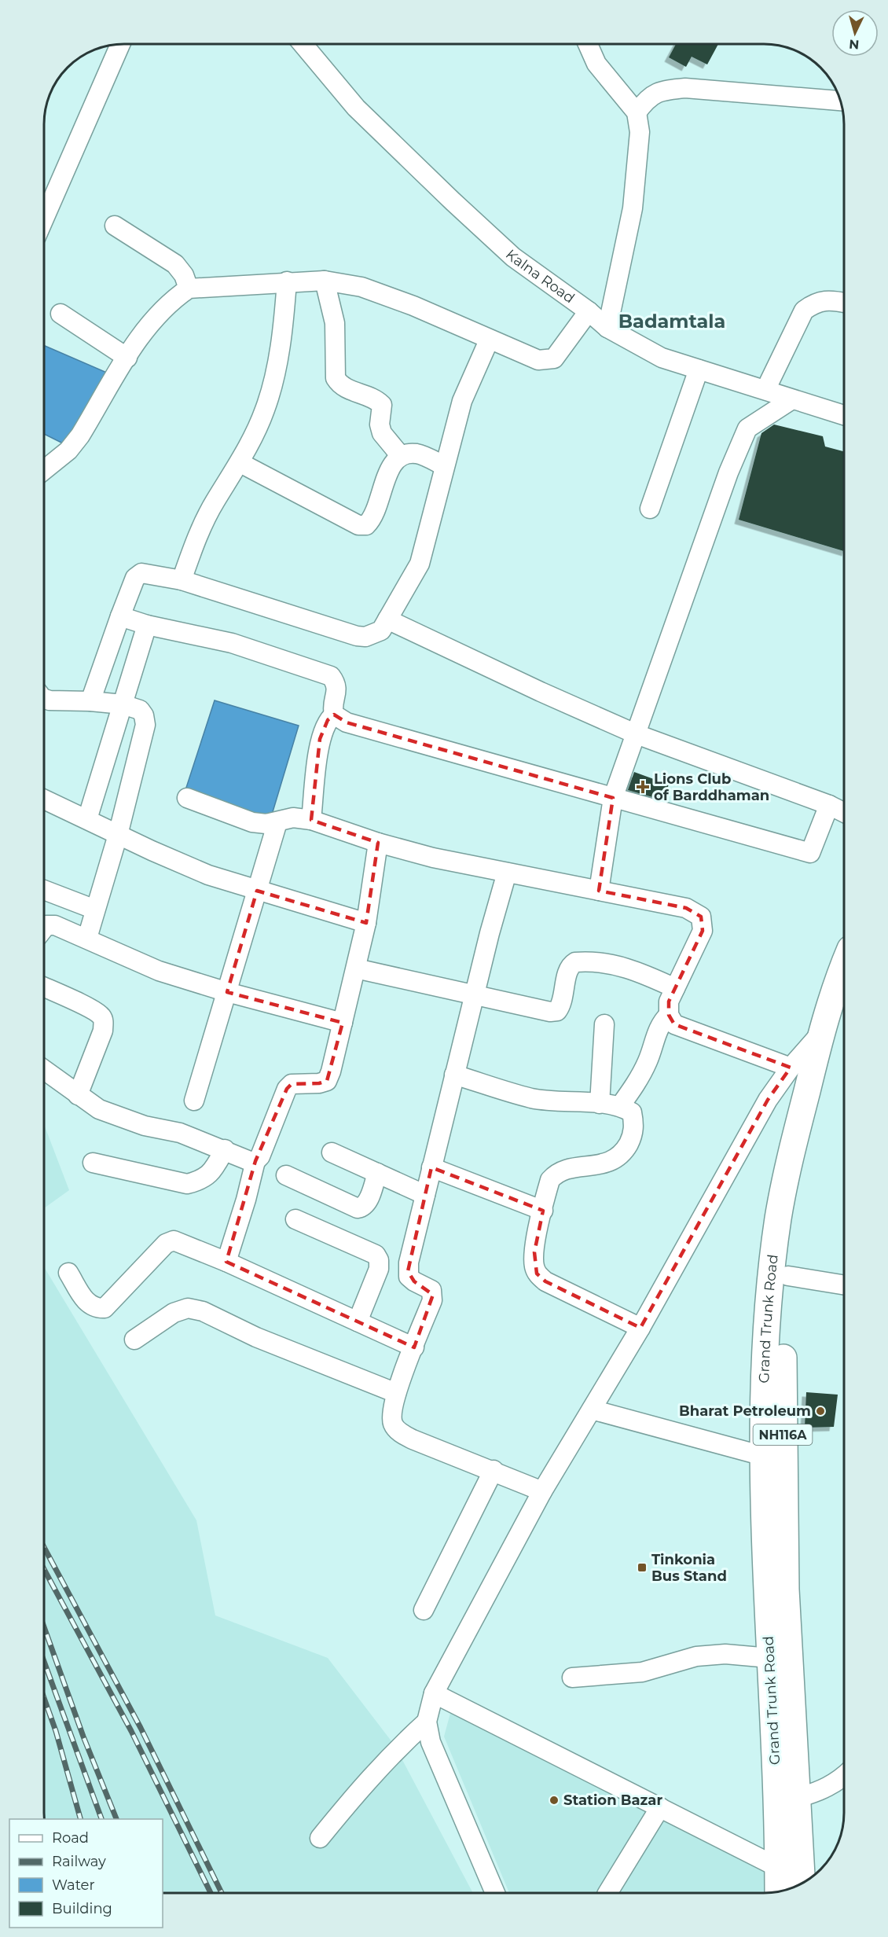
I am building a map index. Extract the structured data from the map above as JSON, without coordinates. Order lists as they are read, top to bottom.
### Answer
{
  "streets": {
    "highway": ["Grand Trunk Road", "NH116A"],
    "street": ["Kalna Road"]
  },
  "districts": ["Badamtala"],
  "places": {
    "health": ["Lions Club of Barddhaman"],
    "other": ["Bharat Petroleum", "Station Bazar"],
    "transit": ["Tinkonia Bus Stand"]
  },
  "legend": [
    "Road",
    "Railway",
    "Water",
    "Building"
  ],
  "north": "bottom"
}
